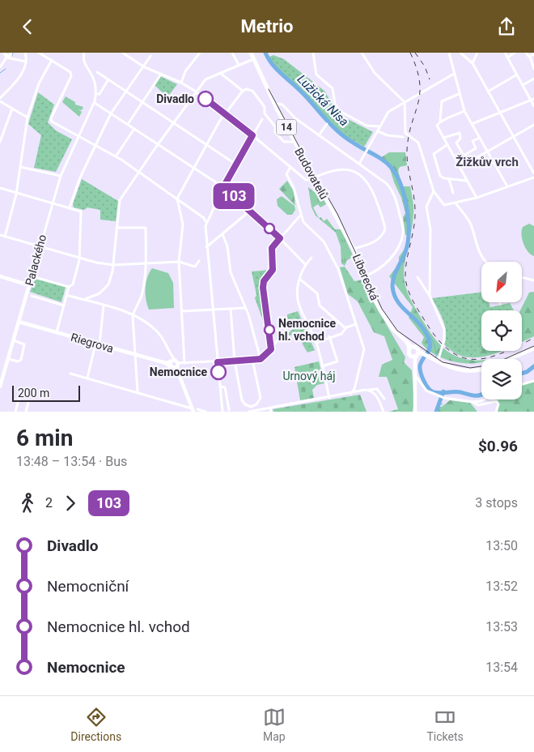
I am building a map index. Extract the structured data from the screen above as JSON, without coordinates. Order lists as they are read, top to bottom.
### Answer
{
  "streets": {
    "main road": ["14", "Budovatelů", "Liberecká"],
    "street": ["Palackého", "Riegrova"]
  },
  "crossings": [
    ["Budovatelů", "Liberecká"],
    ["Palackého", "Riegrova"]
  ],
  "districts": ["Žižkův vrch"],
  "water": ["Lužická Nisa"],
  "parks": ["Urnový háj"],
  "places": ["Divadlo", "Nemocnice hl. vchod", "Nemocnice"],
  "lines": ["bus line 103"],
  "scale_bar": "200 m",
  "north": "bottom left",
  "page": {
    "header": "Metrio",
    "on_map": "103",
    "scale": "200 m",
    "heading": ["6 min", "13:48 – 13:54 · Bus", "$0.96"],
    "legs": ["2", "103", "3 stops"],
    "list": [
      {
        "name": "Divadlo",
        "value": "13:50"
      },
      {
        "name": "Nemocniční",
        "value": "13:52"
      },
      {
        "name": "Nemocnice hl. vchod",
        "value": "13:53"
      },
      {
        "name": "Nemocnice",
        "value": "13:54"
      }
    ],
    "tabs": ["Directions", "Map", "Tickets"]
  }
}
